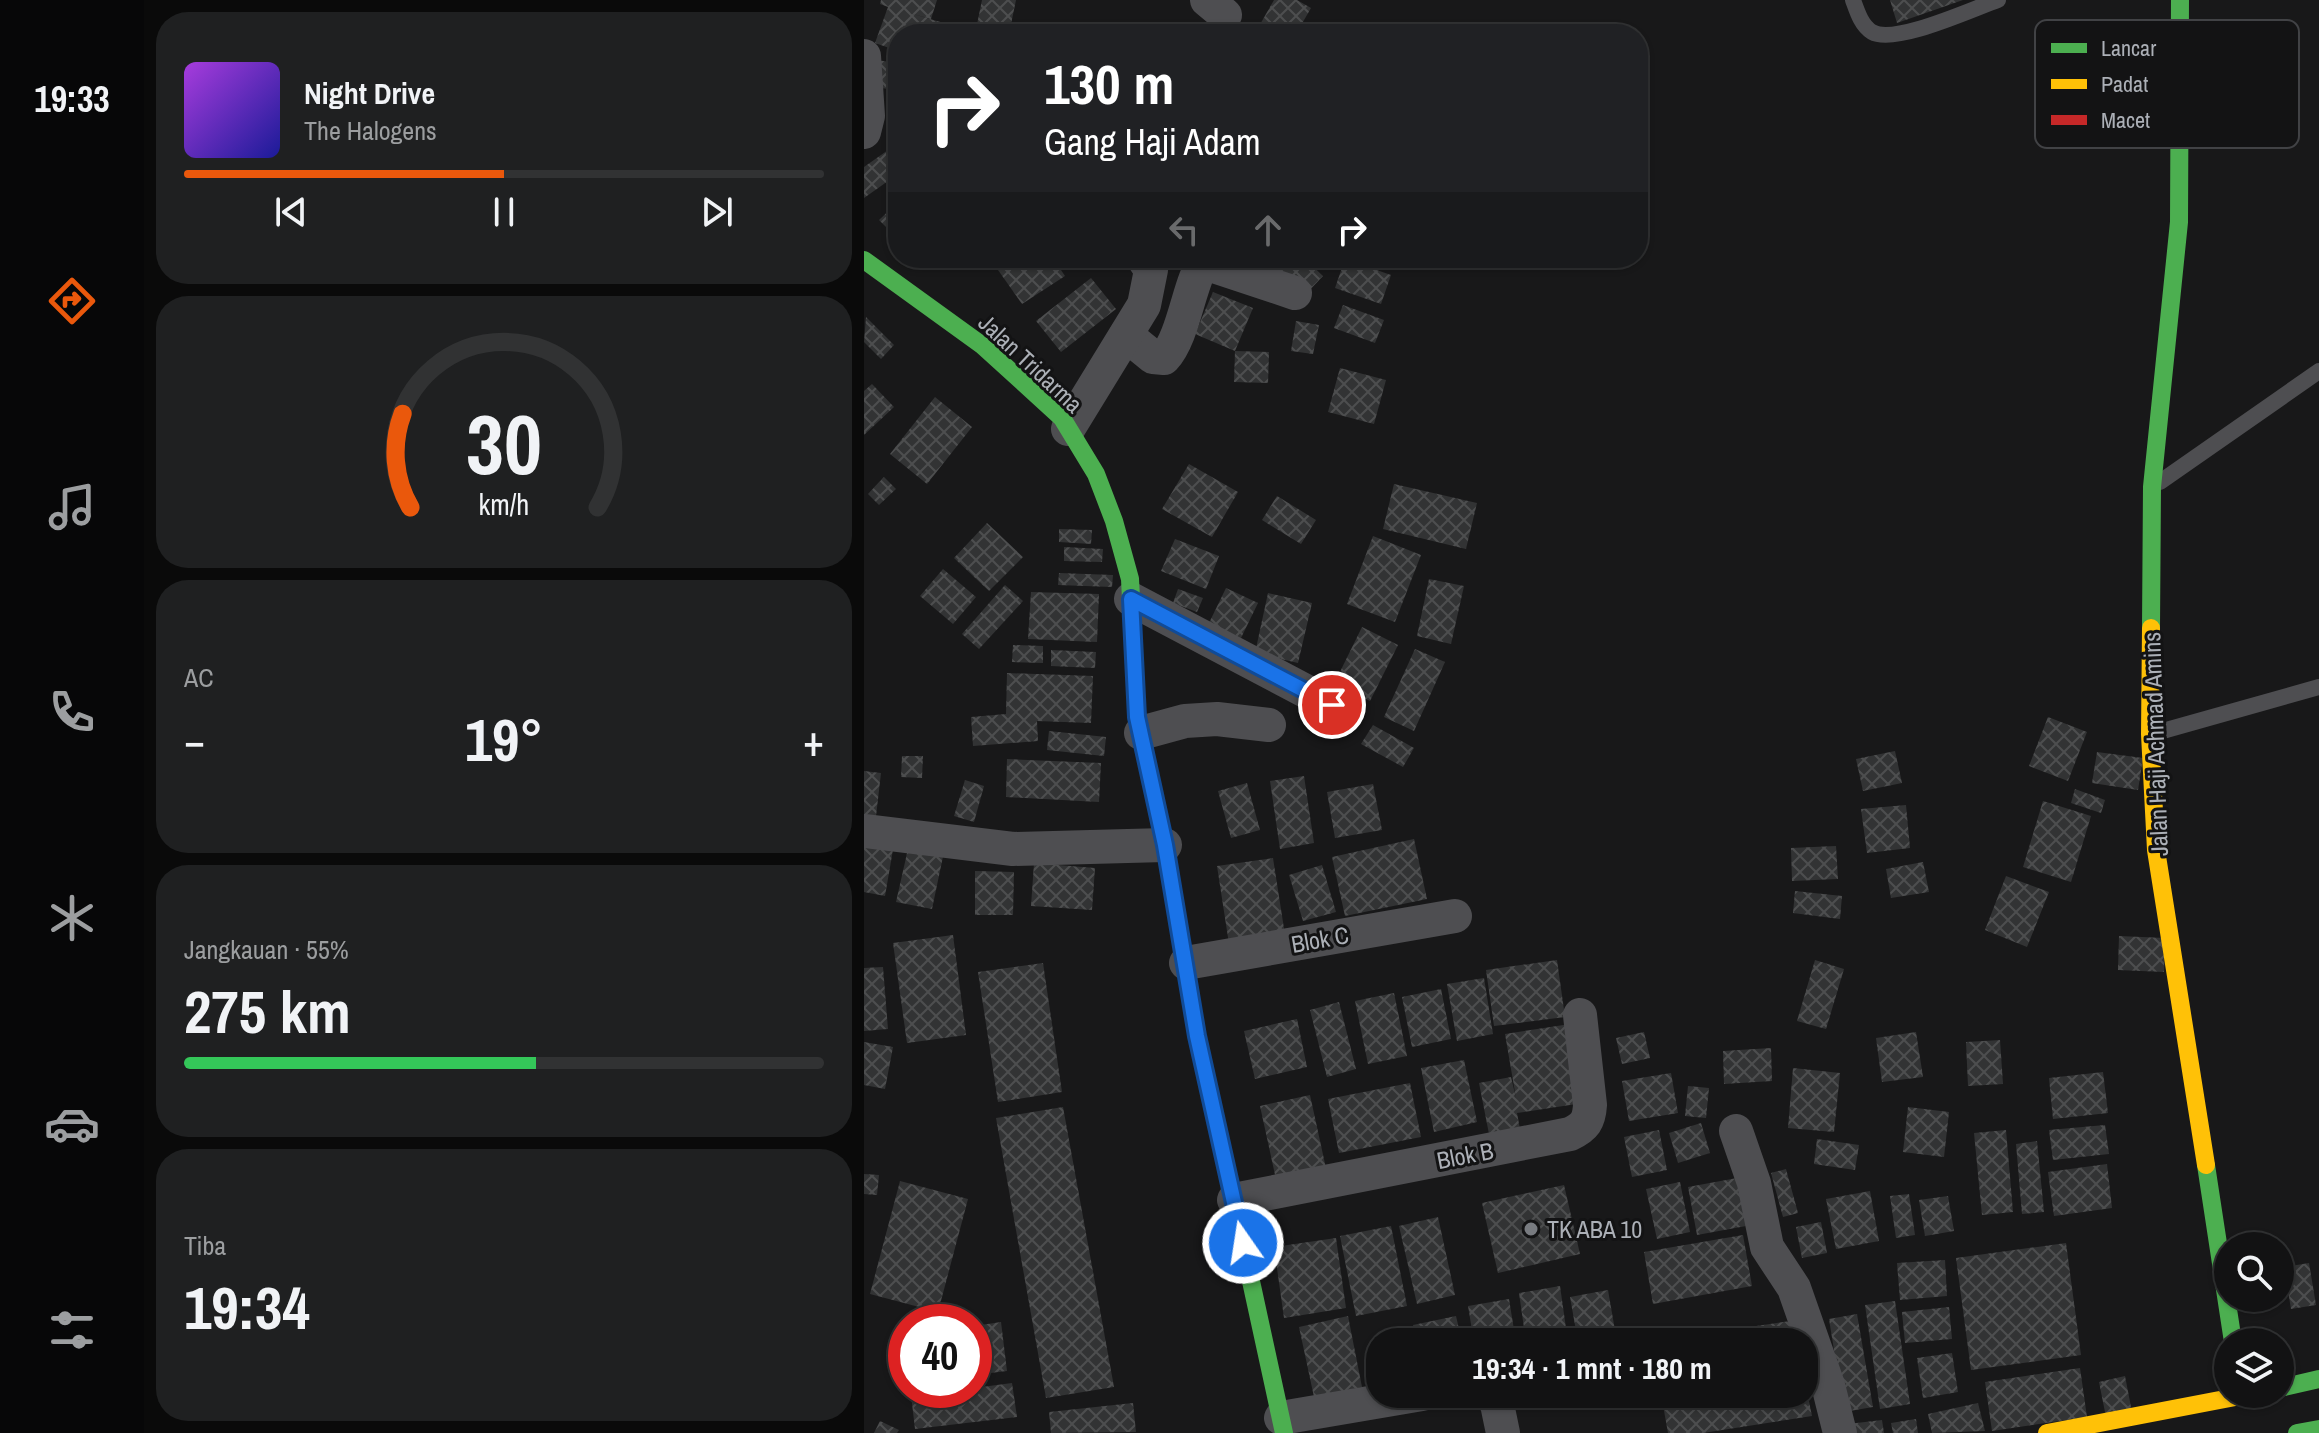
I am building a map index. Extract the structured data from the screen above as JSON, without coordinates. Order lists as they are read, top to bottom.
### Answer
{
  "streets": {
    "main road": ["Jalan Tridarma", "Jalan Haji Achmad Amins"],
    "street": ["Blok C", "Blok B"]
  },
  "crossings": [
    ["Jalan Tridarma", "Blok C"],
    ["Jalan Tridarma", "Blok B"]
  ],
  "places": ["TK ABA 10"],
  "legend": ["Lancar", "Padat", "Macet"],
  "page": {
    "tabs": "19:33",
    "turn": ["130 m", "Gang Haji Adam"],
    "song": ["Night Drive", "The Halogens"],
    "tile": [
      "AC",
      ["Jangkauan · 55%", "275 km"],
      ["Tiba", "19:34"]
    ],
    "heat": ["−", "19°", "+"],
    "limit": "40",
    "trip": "19:34 · 1 mnt · 180 m",
    "gauge": ["30", "km/h"]
  }
}
